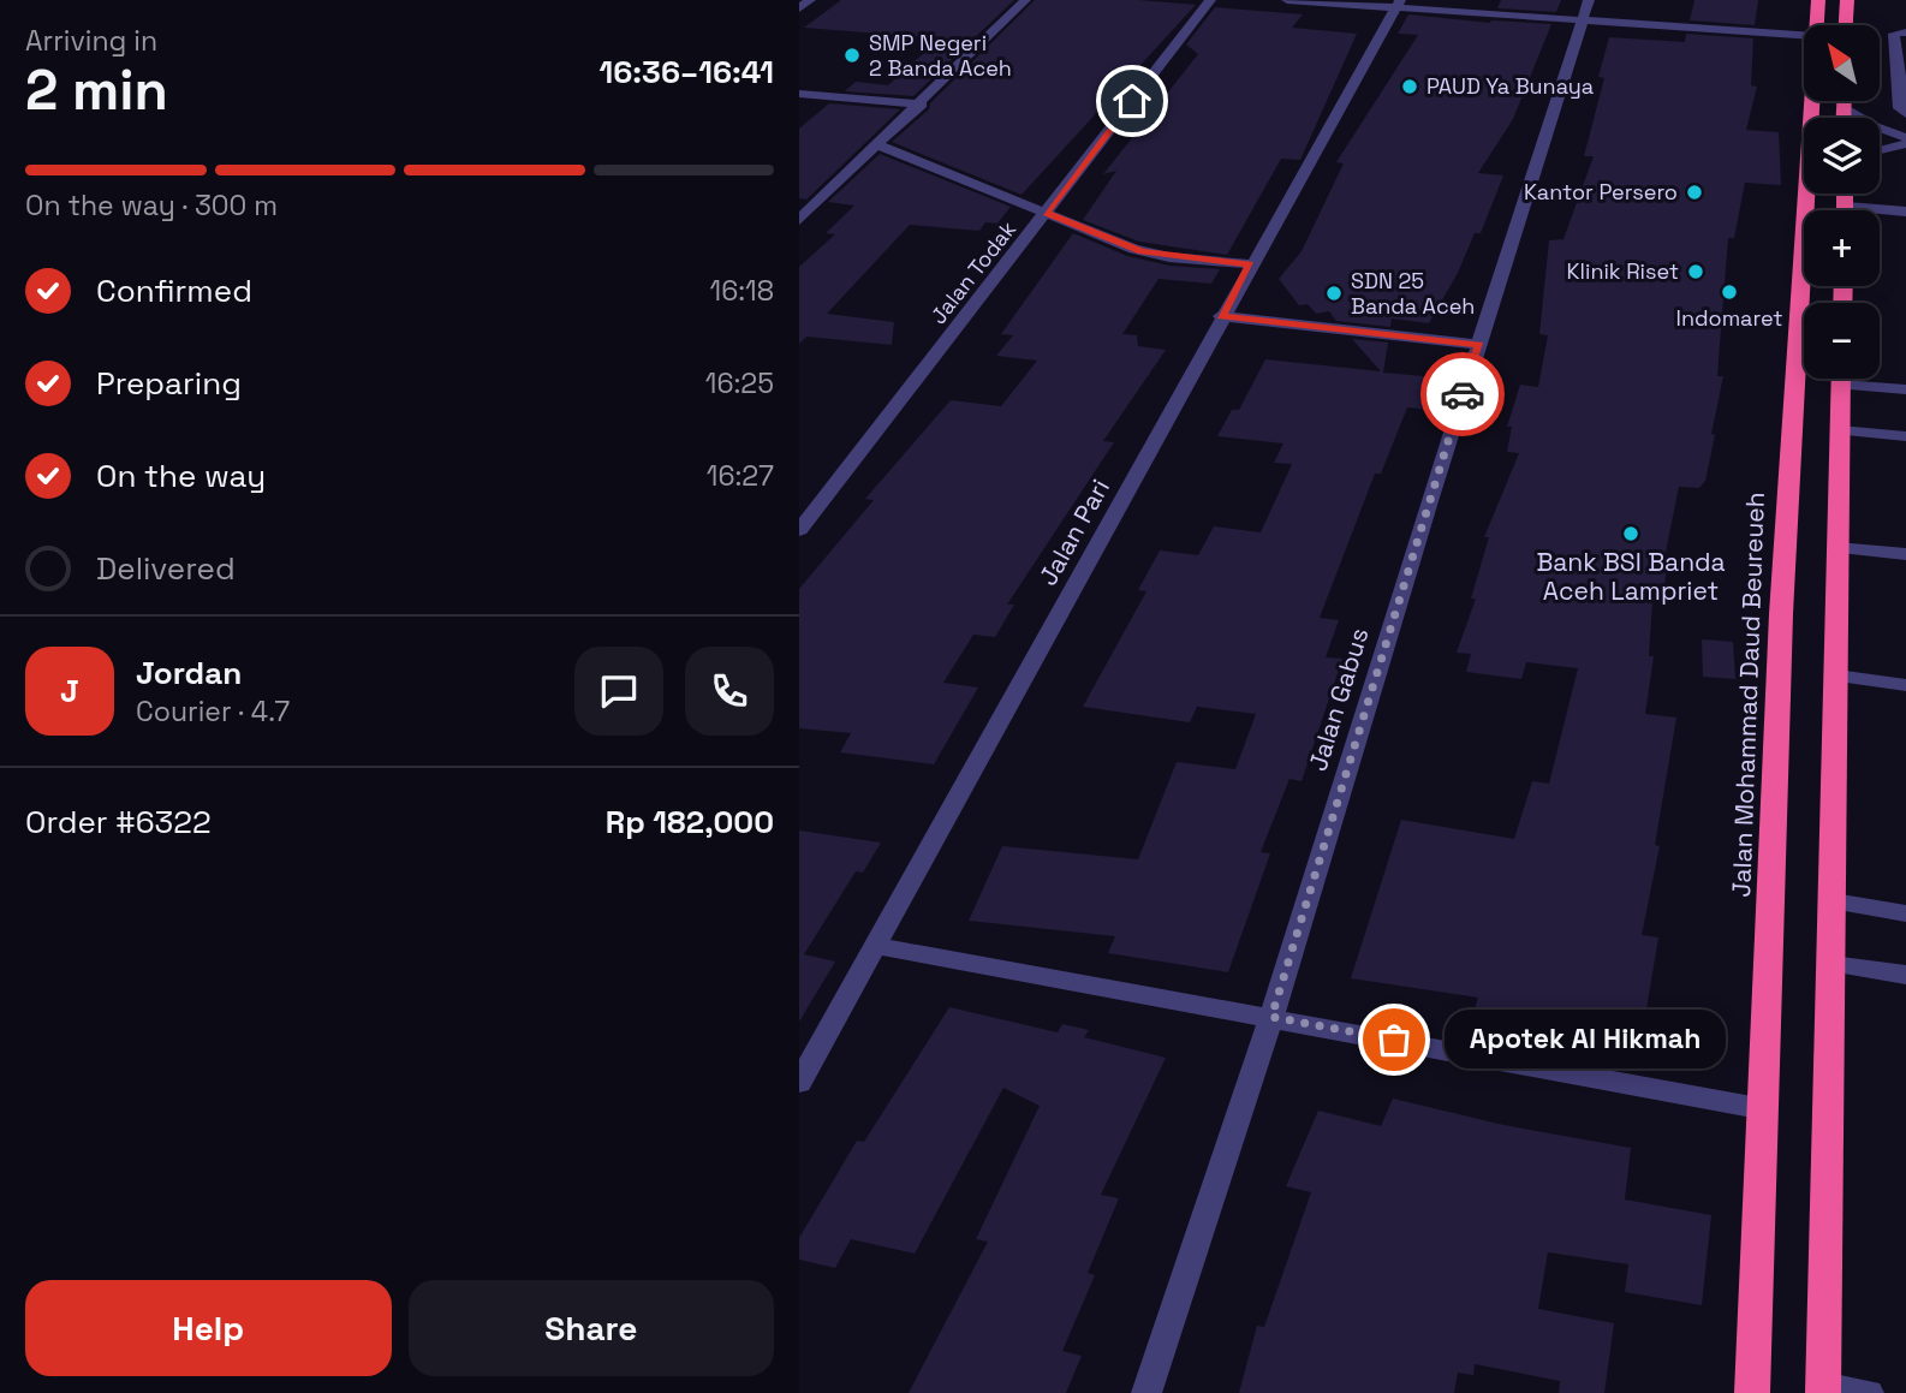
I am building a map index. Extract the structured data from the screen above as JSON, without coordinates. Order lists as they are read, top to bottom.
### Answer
{
  "streets": {
    "highway": ["Jalan Mohammad Daud Beureueh"],
    "street": ["Jalan Todak", "Jalan Pari", "Jalan Gabus"]
  },
  "places": [
    "SMP Negeri 2 Banda Aceh",
    "PAUD Ya Bunaya",
    "Kantor Persero",
    "Klinik Riset",
    "Indomaret",
    "SDN 25 Banda Aceh",
    "Bank BSI Banda Aceh Lampriet",
    "Apotek Al Hikmah"
  ],
  "north": "top left",
  "page": {
    "heading": ["2 min", "Arriving in", "16:36–16:41"],
    "panel": [
      "Jordan",
      "Courier · 4.7",
      "Order #6322",
      "Rp 182,000"
    ],
    "map_buttons": ["+", "−"],
    "bar": "On the way · 300 m",
    "list": [
      ["Confirmed", "16:18"],
      ["Preparing", "16:25"],
      ["On the way", "16:27"],
      "Delivered"
    ],
    "round": "J",
    "bubble": "Apotek Al Hikmah",
    "buttons": ["Help", "Share"]
  }
}
